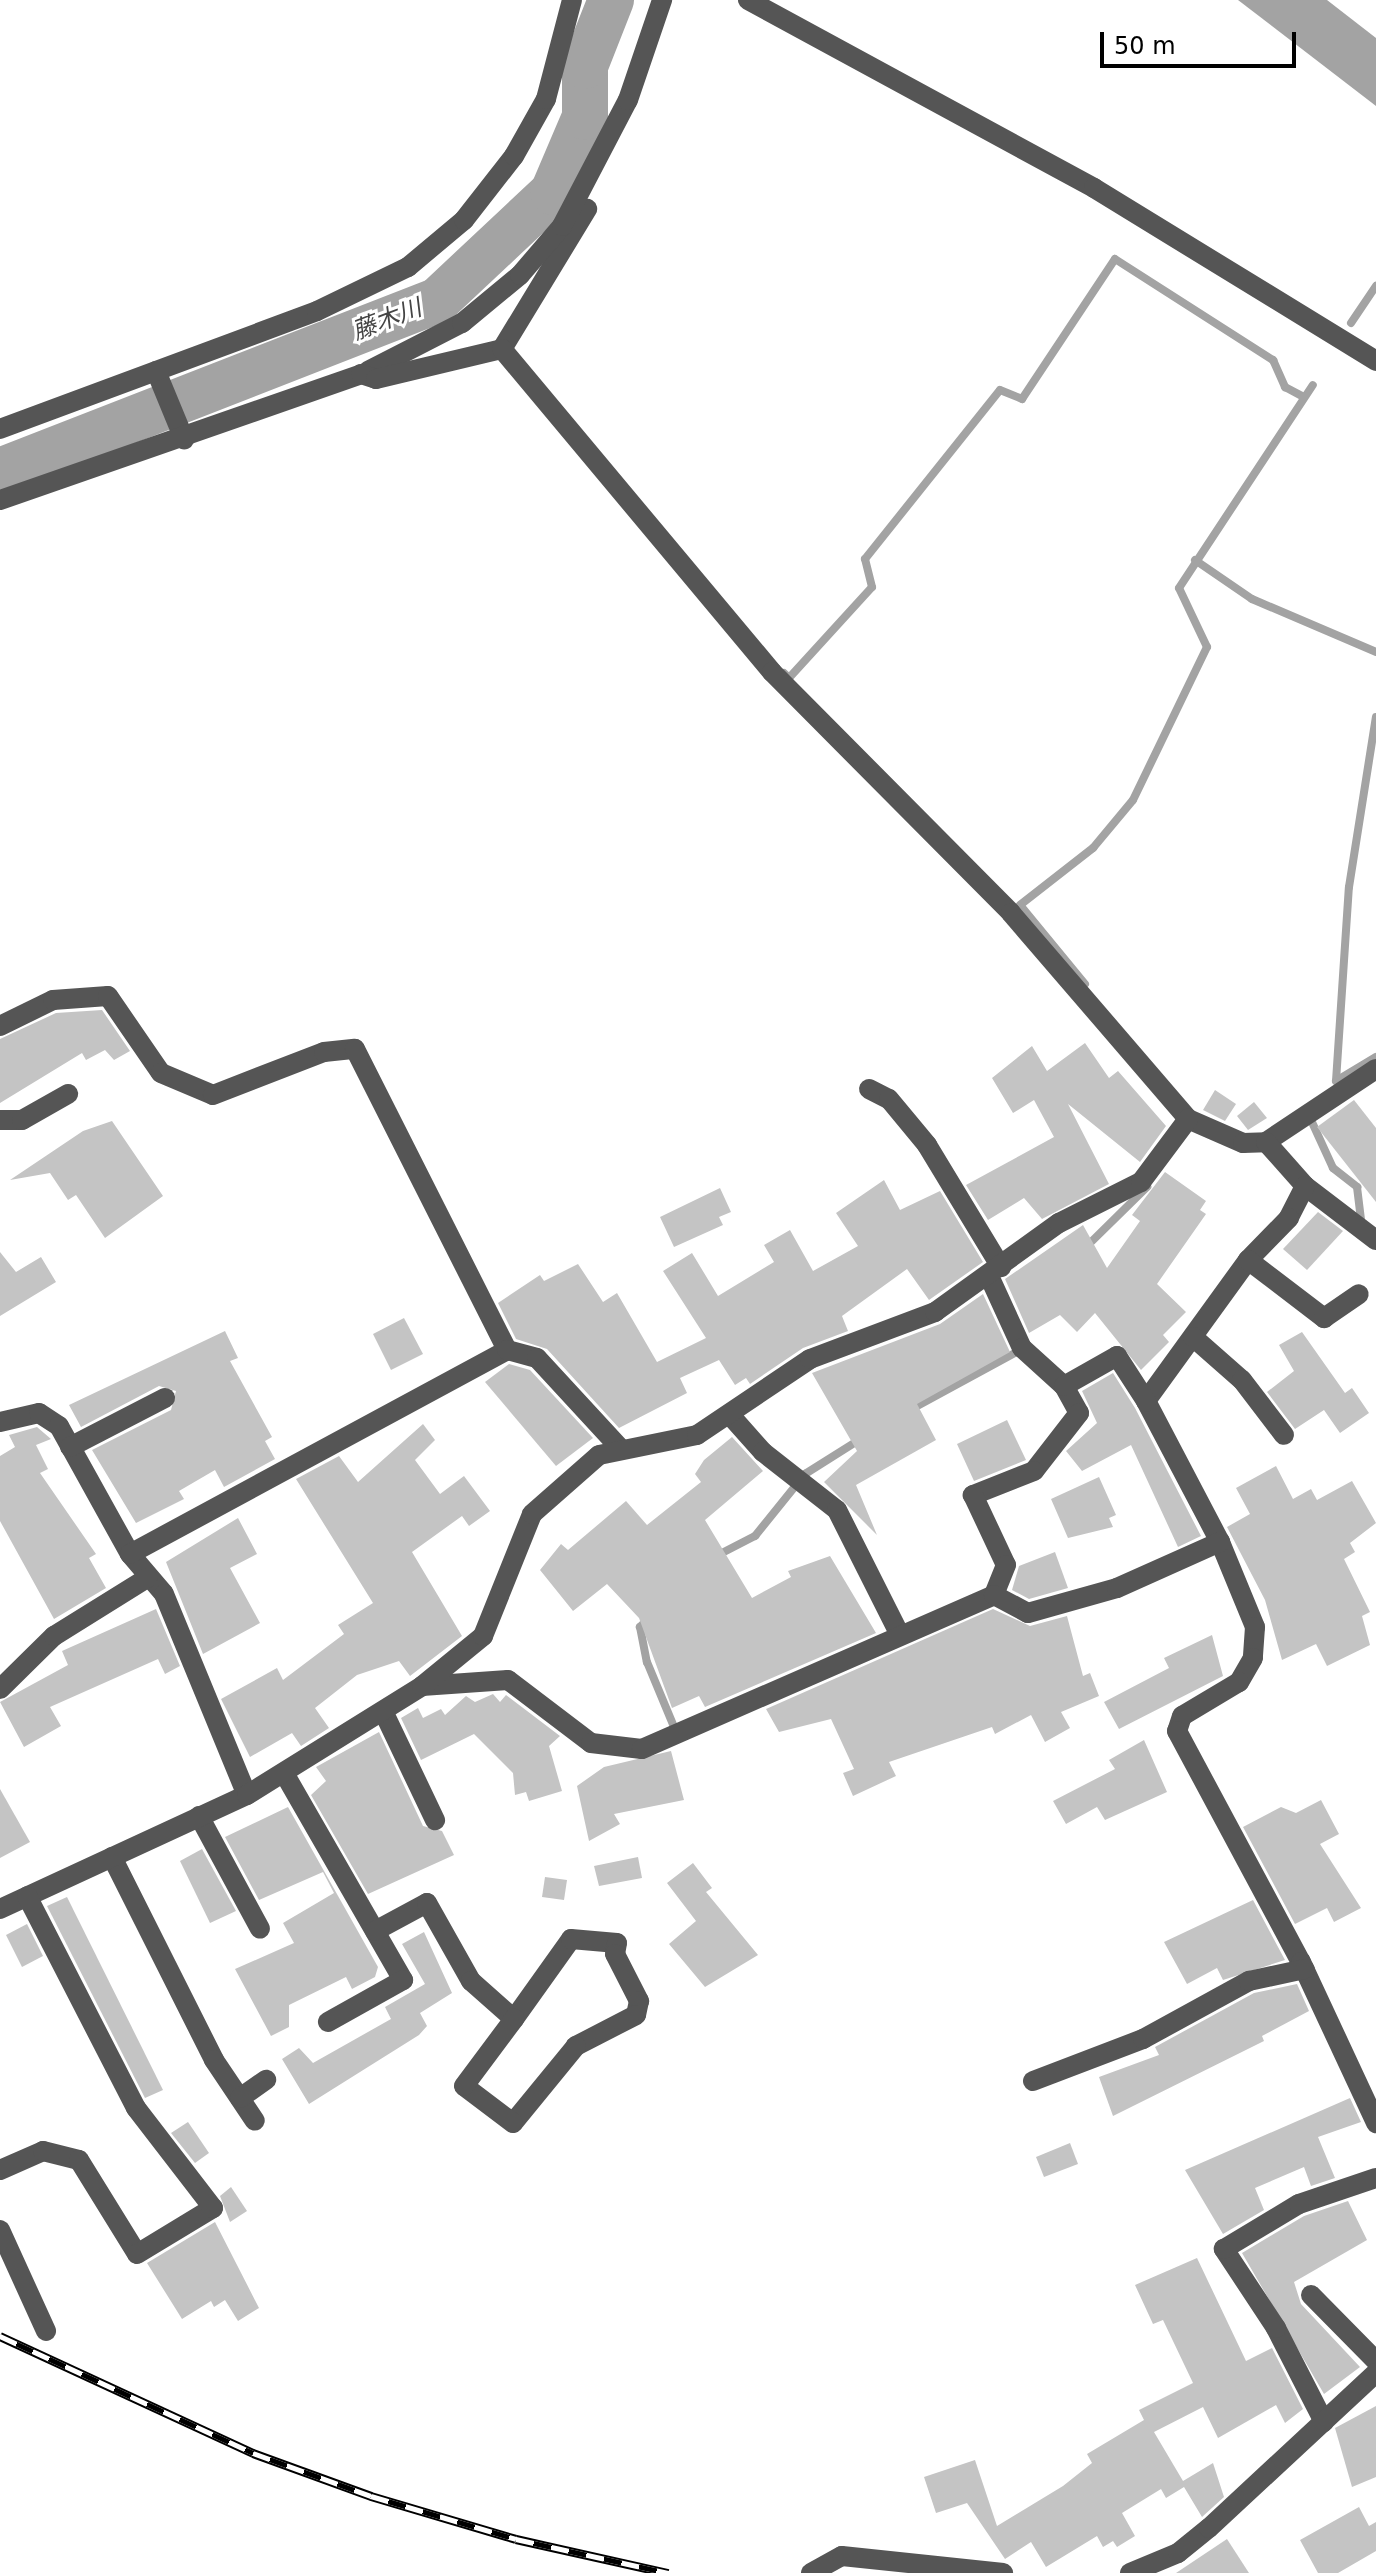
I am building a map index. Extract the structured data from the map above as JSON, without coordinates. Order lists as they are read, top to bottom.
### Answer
{
  "water": ["藤木川"],
  "scale_bar": "50 m"
}
